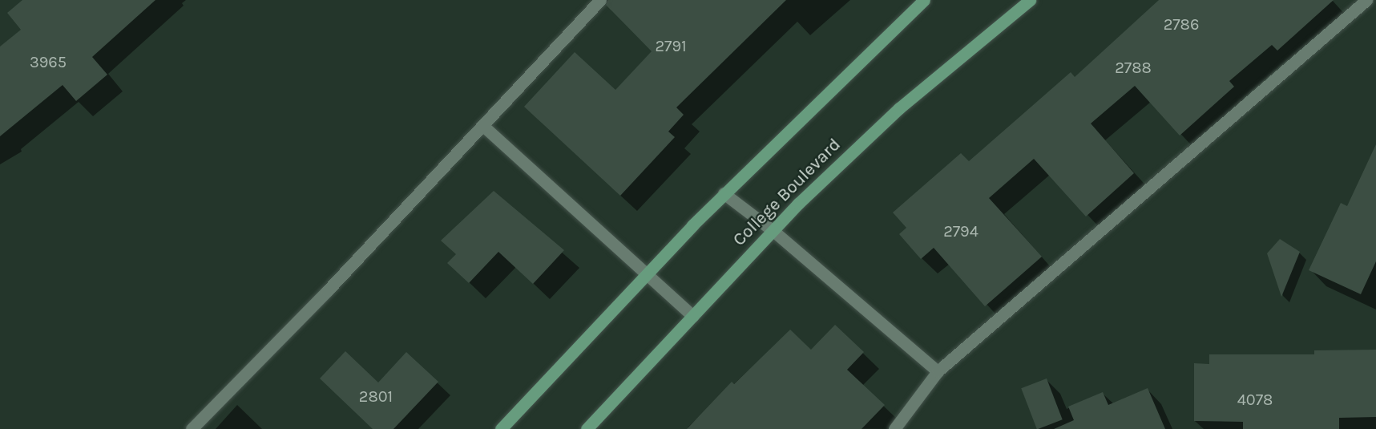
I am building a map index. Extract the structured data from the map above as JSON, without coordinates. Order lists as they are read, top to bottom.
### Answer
{
  "streets": {
    "main road": ["College Boulevard"]
  },
  "house_numbers": [
    "2786",
    "2791",
    "3965",
    "2788",
    "2794",
    "2801",
    "4078"
  ]
}
